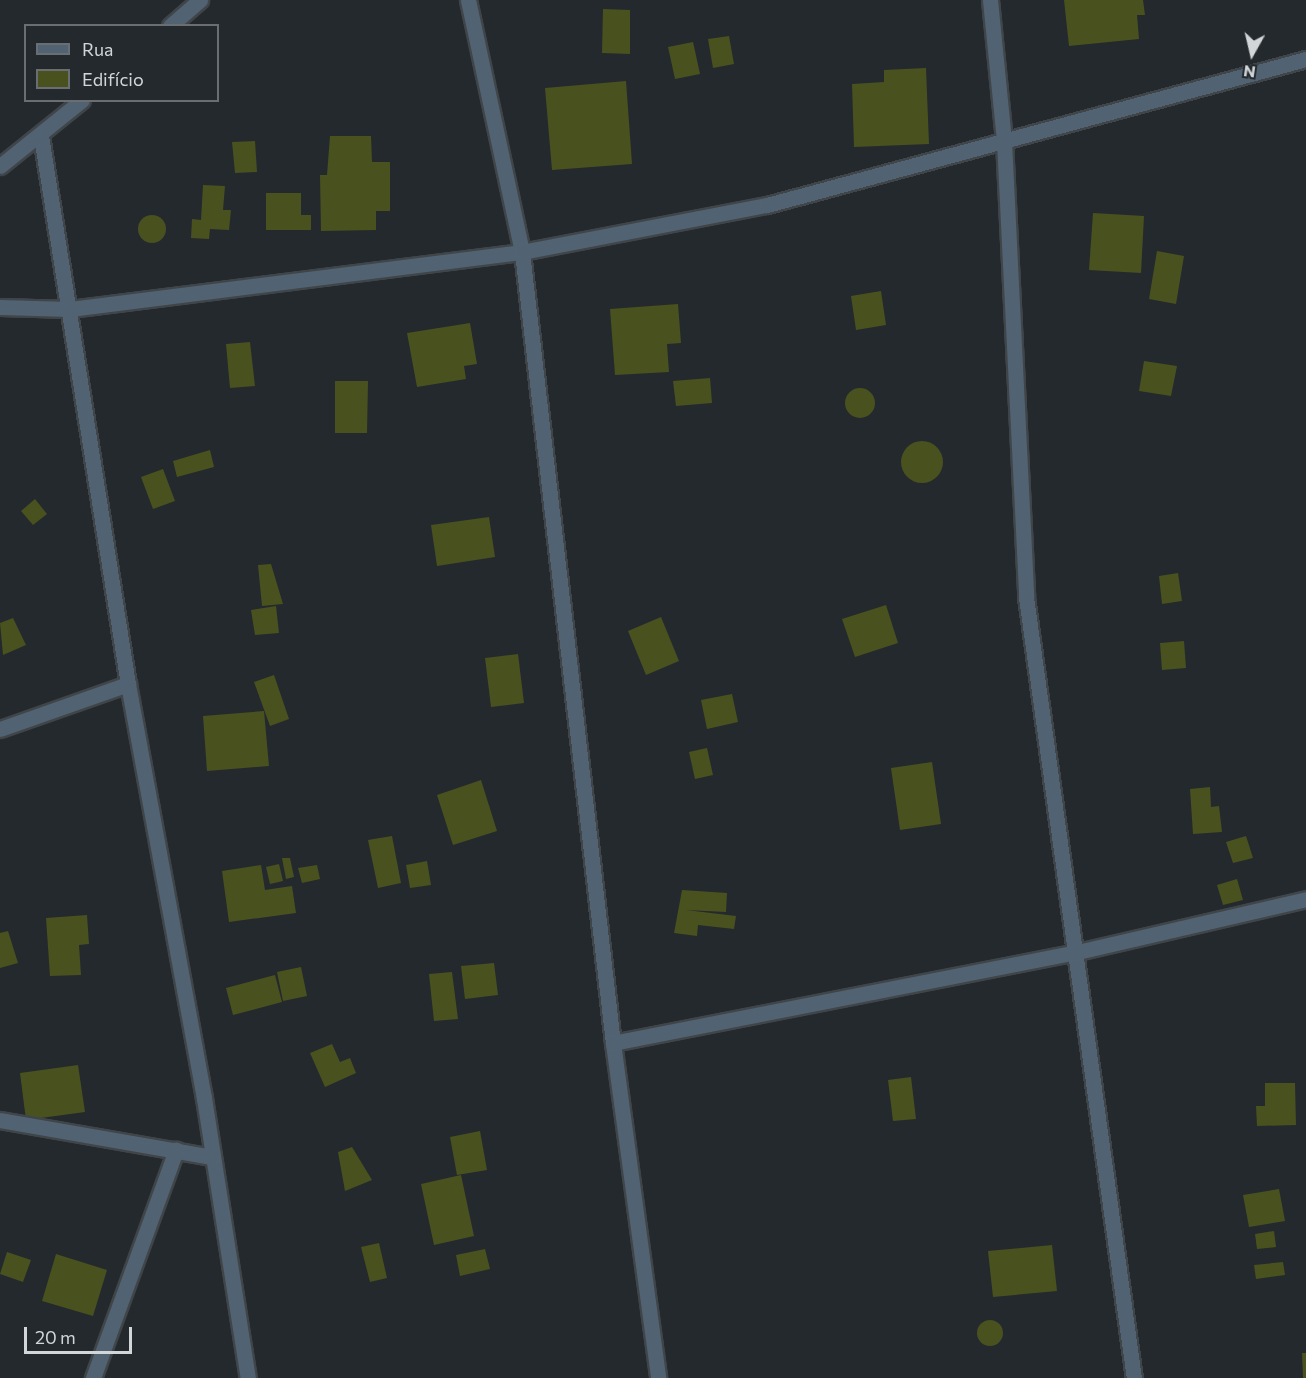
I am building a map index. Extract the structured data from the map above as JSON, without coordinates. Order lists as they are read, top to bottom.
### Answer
{
  "legend": ["Rua", "Edifício"],
  "scale_bar": "20 m",
  "north": "bottom"
}
